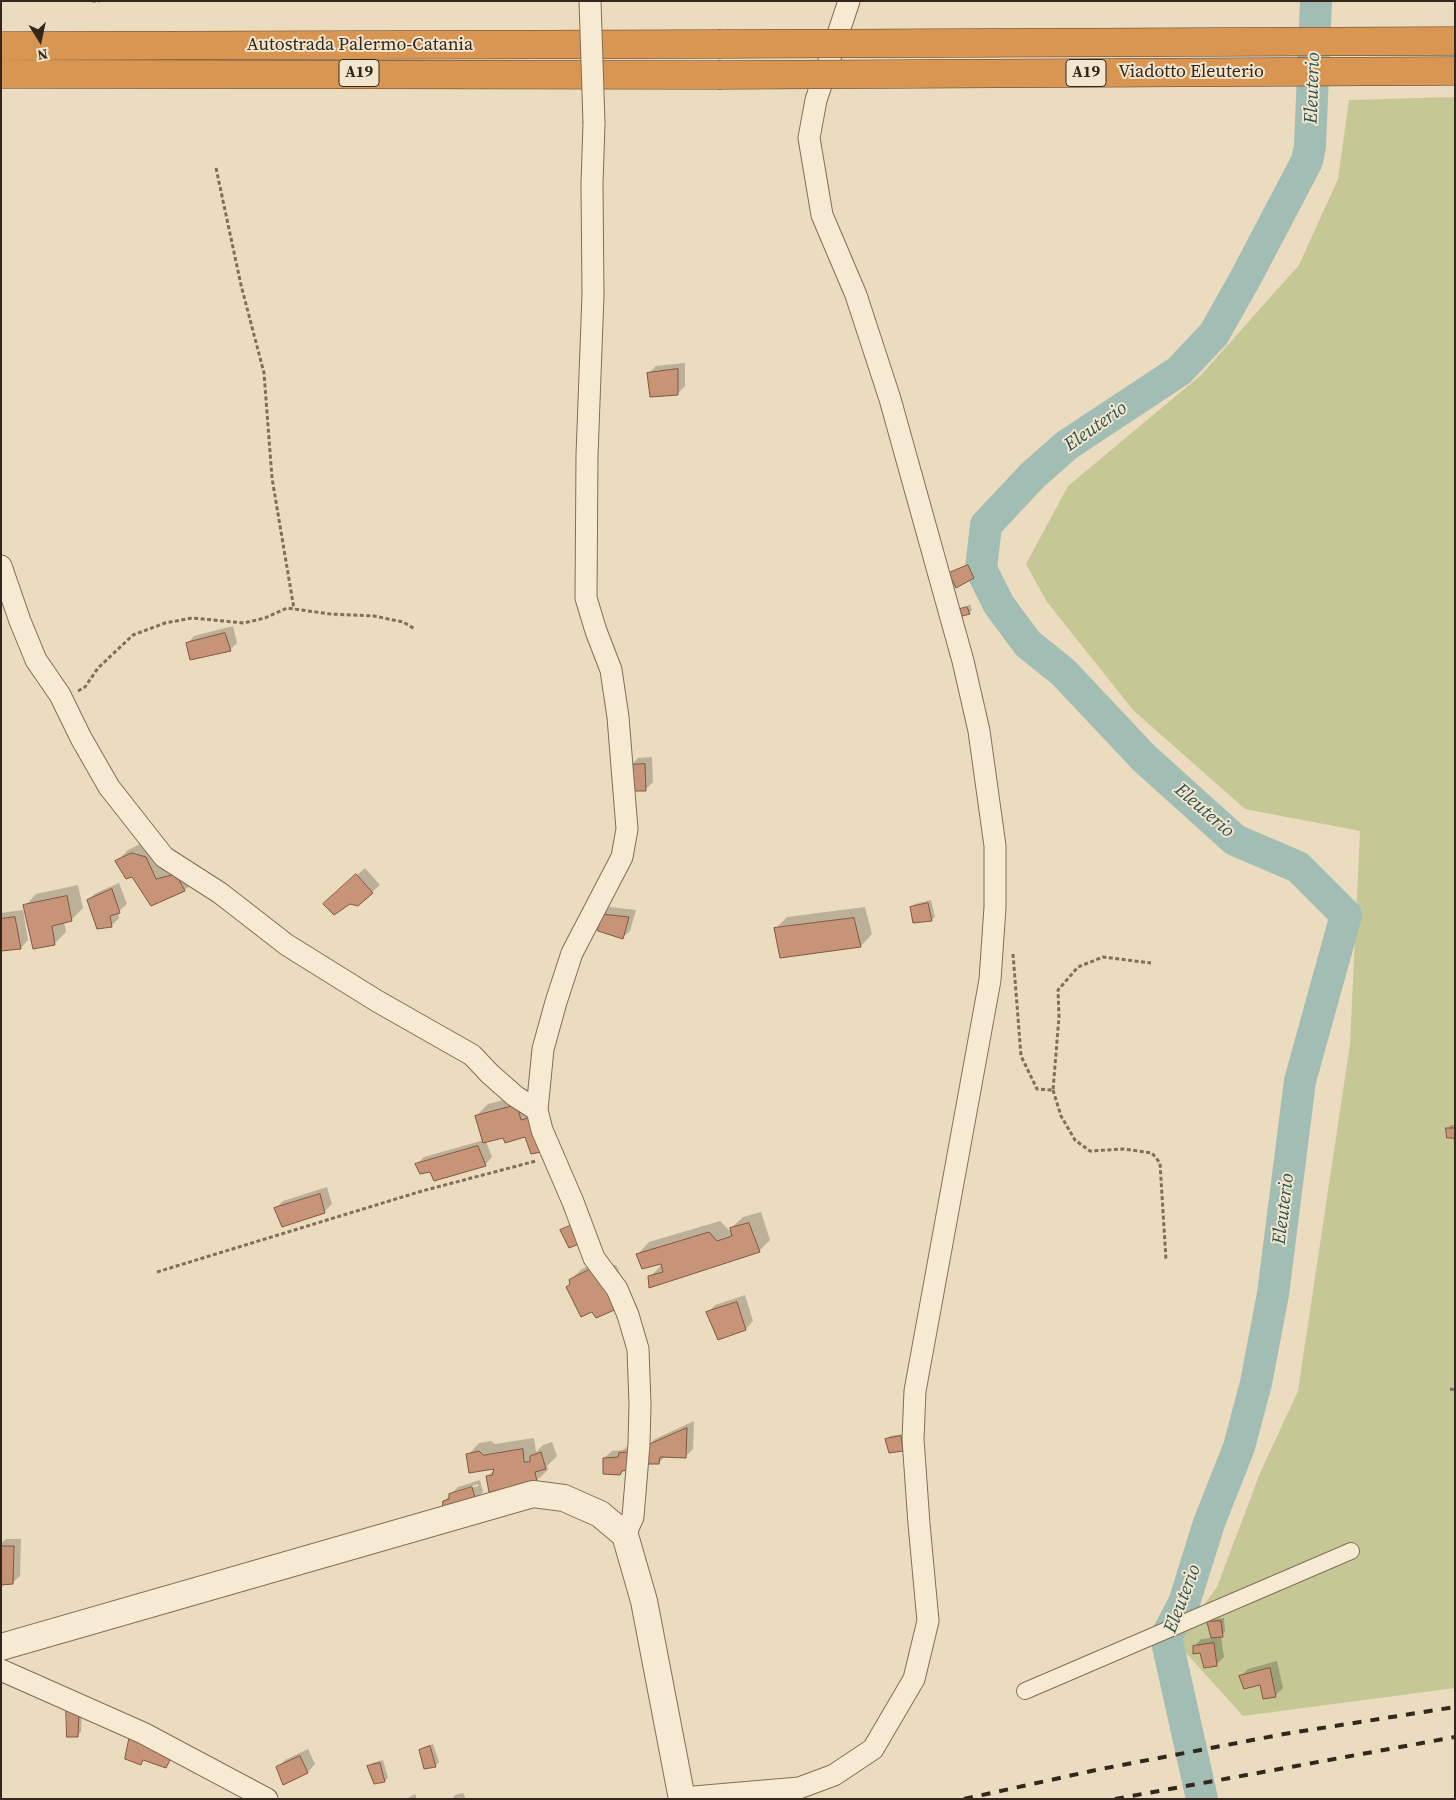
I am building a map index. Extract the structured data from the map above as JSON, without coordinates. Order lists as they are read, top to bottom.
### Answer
{
  "streets": {
    "highway": ["Autostrada Palermo-Catania", "Viadotto Eleuterio", "A19"]
  },
  "crossings": [
    ["Autostrada Palermo-Catania", "Viadotto Eleuterio"]
  ],
  "water": ["Eleuterio"],
  "north": "bottom"
}
